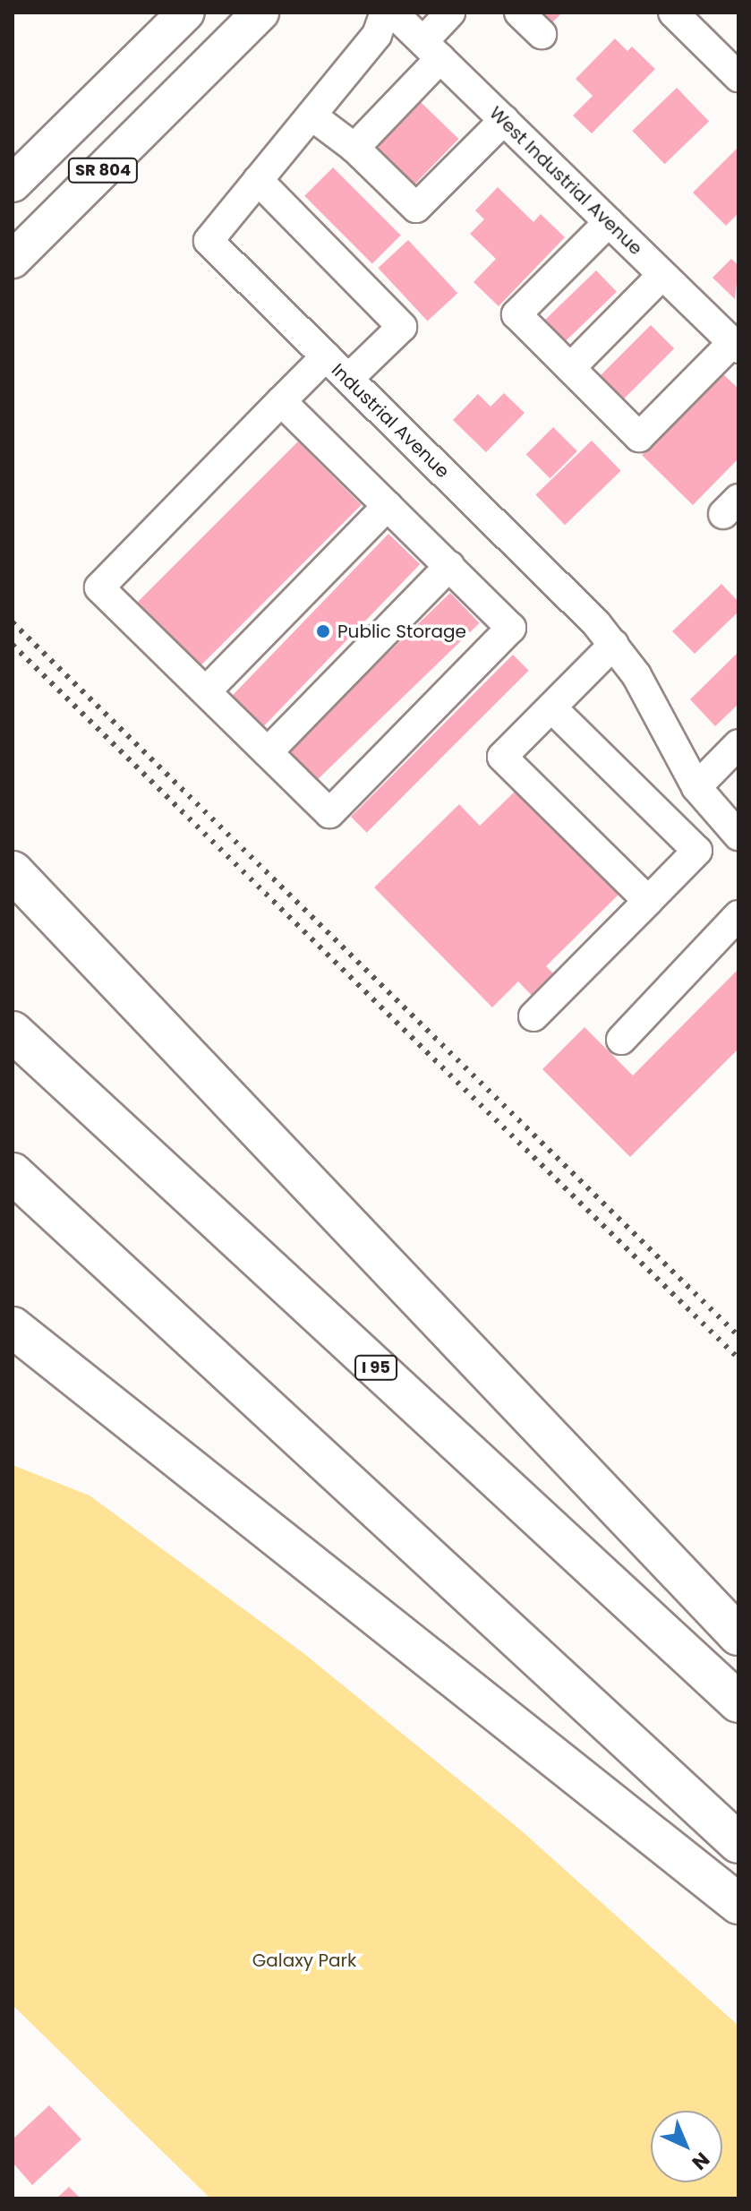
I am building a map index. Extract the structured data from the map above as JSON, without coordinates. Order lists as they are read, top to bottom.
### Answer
{
  "streets": {
    "highway": ["I 95"],
    "main road": ["SR 804"],
    "street": ["West Industrial Avenue", "Industrial Avenue"]
  },
  "parks": ["Galaxy Park"],
  "places": ["Public Storage"],
  "north": "bottom right"
}
